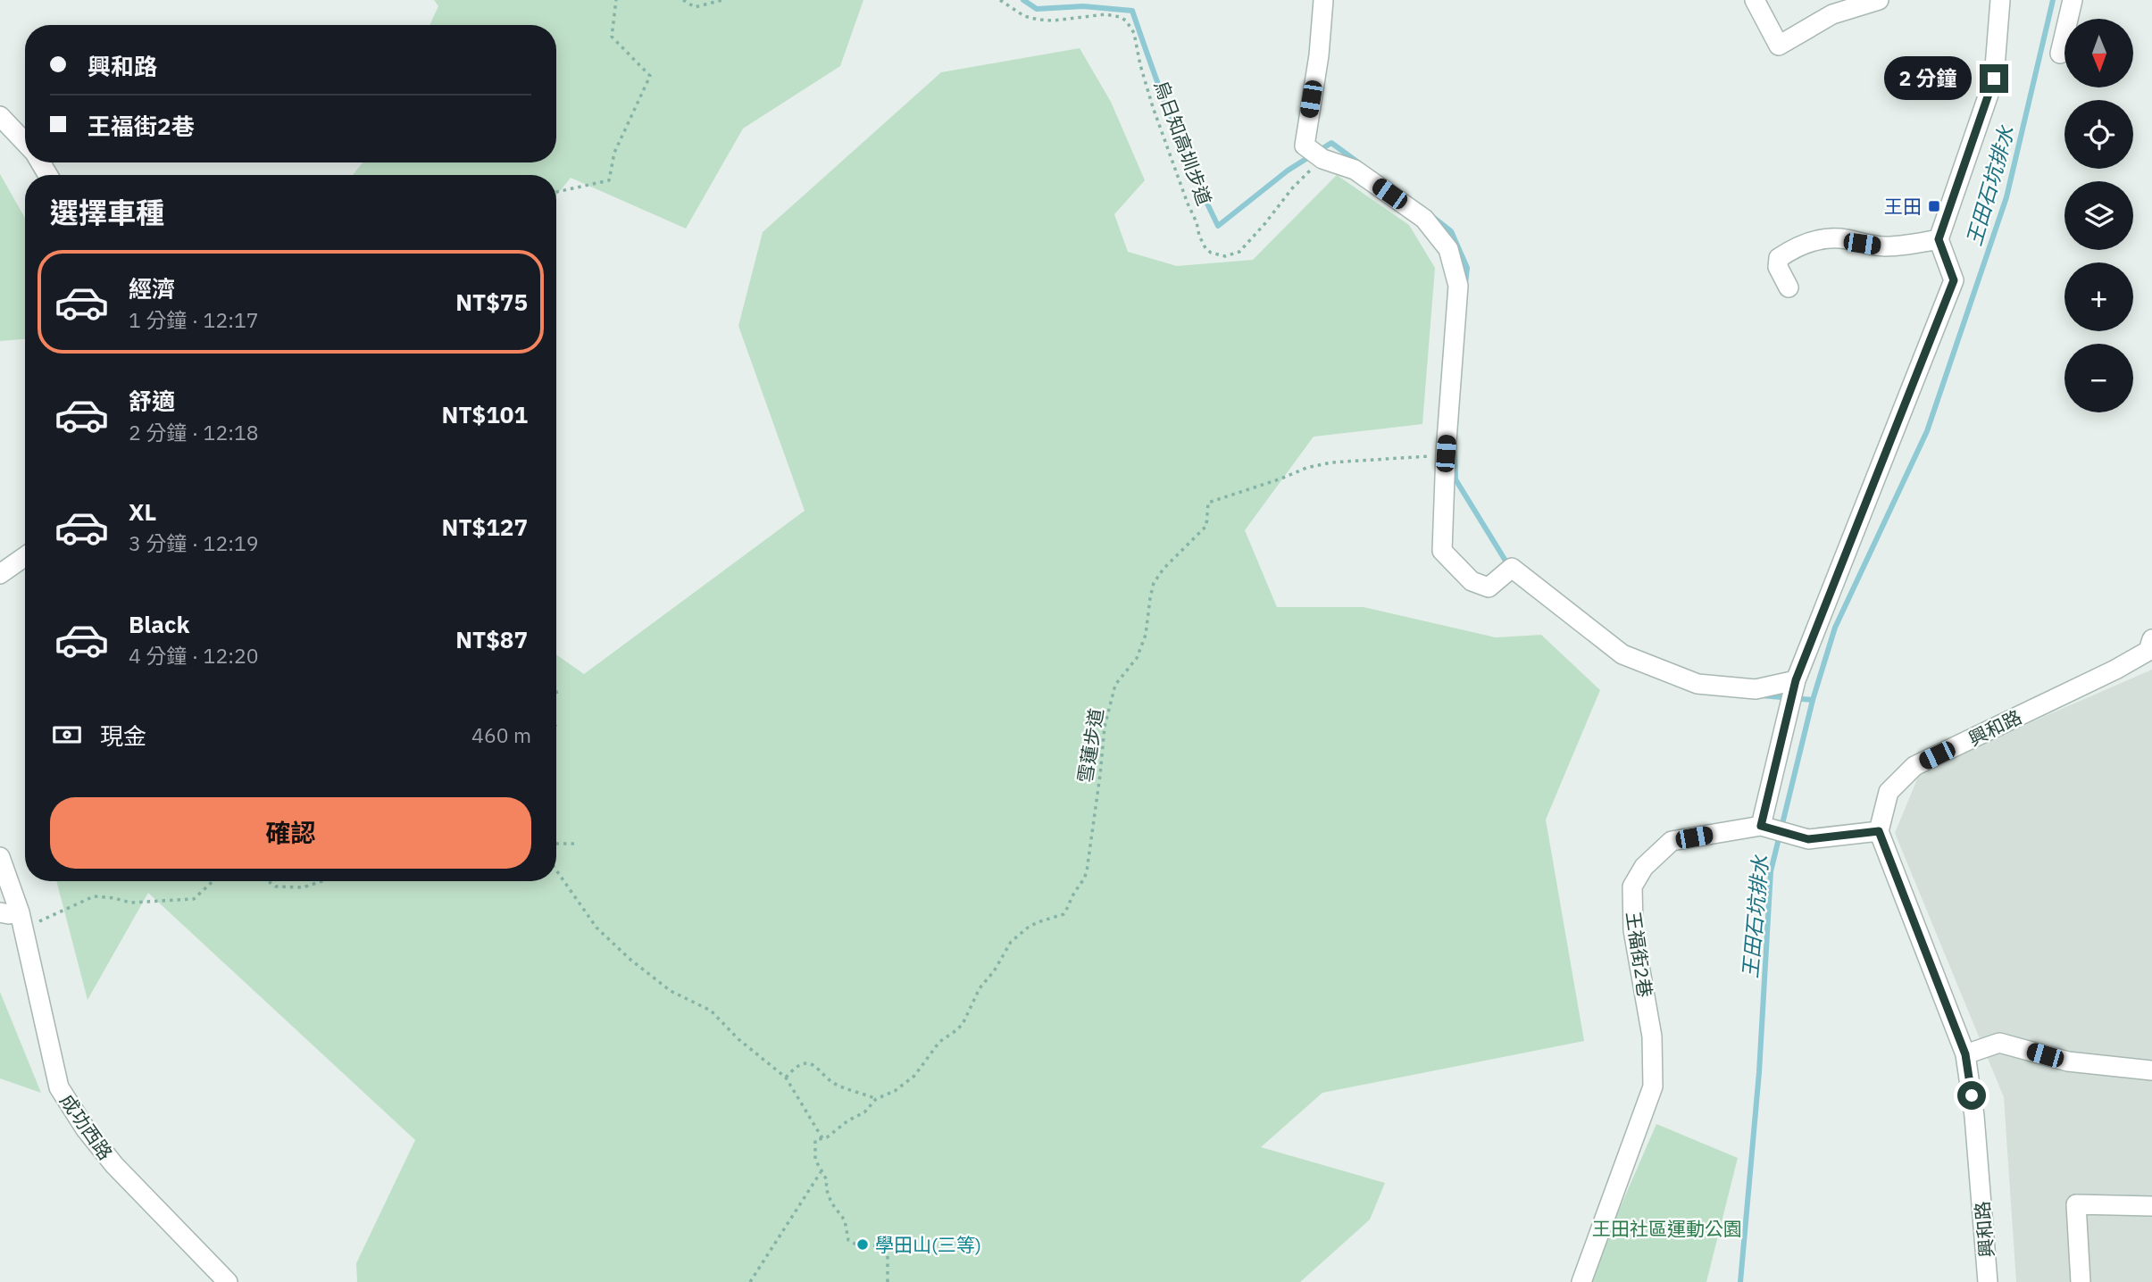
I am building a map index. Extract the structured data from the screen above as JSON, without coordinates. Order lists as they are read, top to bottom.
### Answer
{
  "streets": {
    "street": ["興和路", "王福街2巷", "成功西路"],
    "path": ["烏日知高圳步道", "雪蓮步道"]
  },
  "water": ["王田石坑排水"],
  "parks": ["王田社區運動公園"],
  "places": {
    "transit": ["王田"],
    "other": ["學田山(三等)"]
  },
  "north": "bottom",
  "page": {
    "map_buttons": ["+", "−"],
    "banner": ["興和路", "王福街2巷"],
    "bubble": "2 分鐘",
    "heading": "選擇車種",
    "list": [
      {
        "name": "經濟",
        "note": "1 分鐘 · 12:17",
        "value": "NT$75"
      },
      {
        "name": "舒適",
        "note": "2 分鐘 · 12:18",
        "value": "NT$101"
      },
      {
        "name": "XL",
        "note": "3 分鐘 · 12:19",
        "value": "NT$127"
      },
      {
        "name": "Black",
        "note": "4 分鐘 · 12:20",
        "value": "NT$87"
      }
    ],
    "pay": ["現金", "460 m"],
    "buttons": "確認"
  }
}
